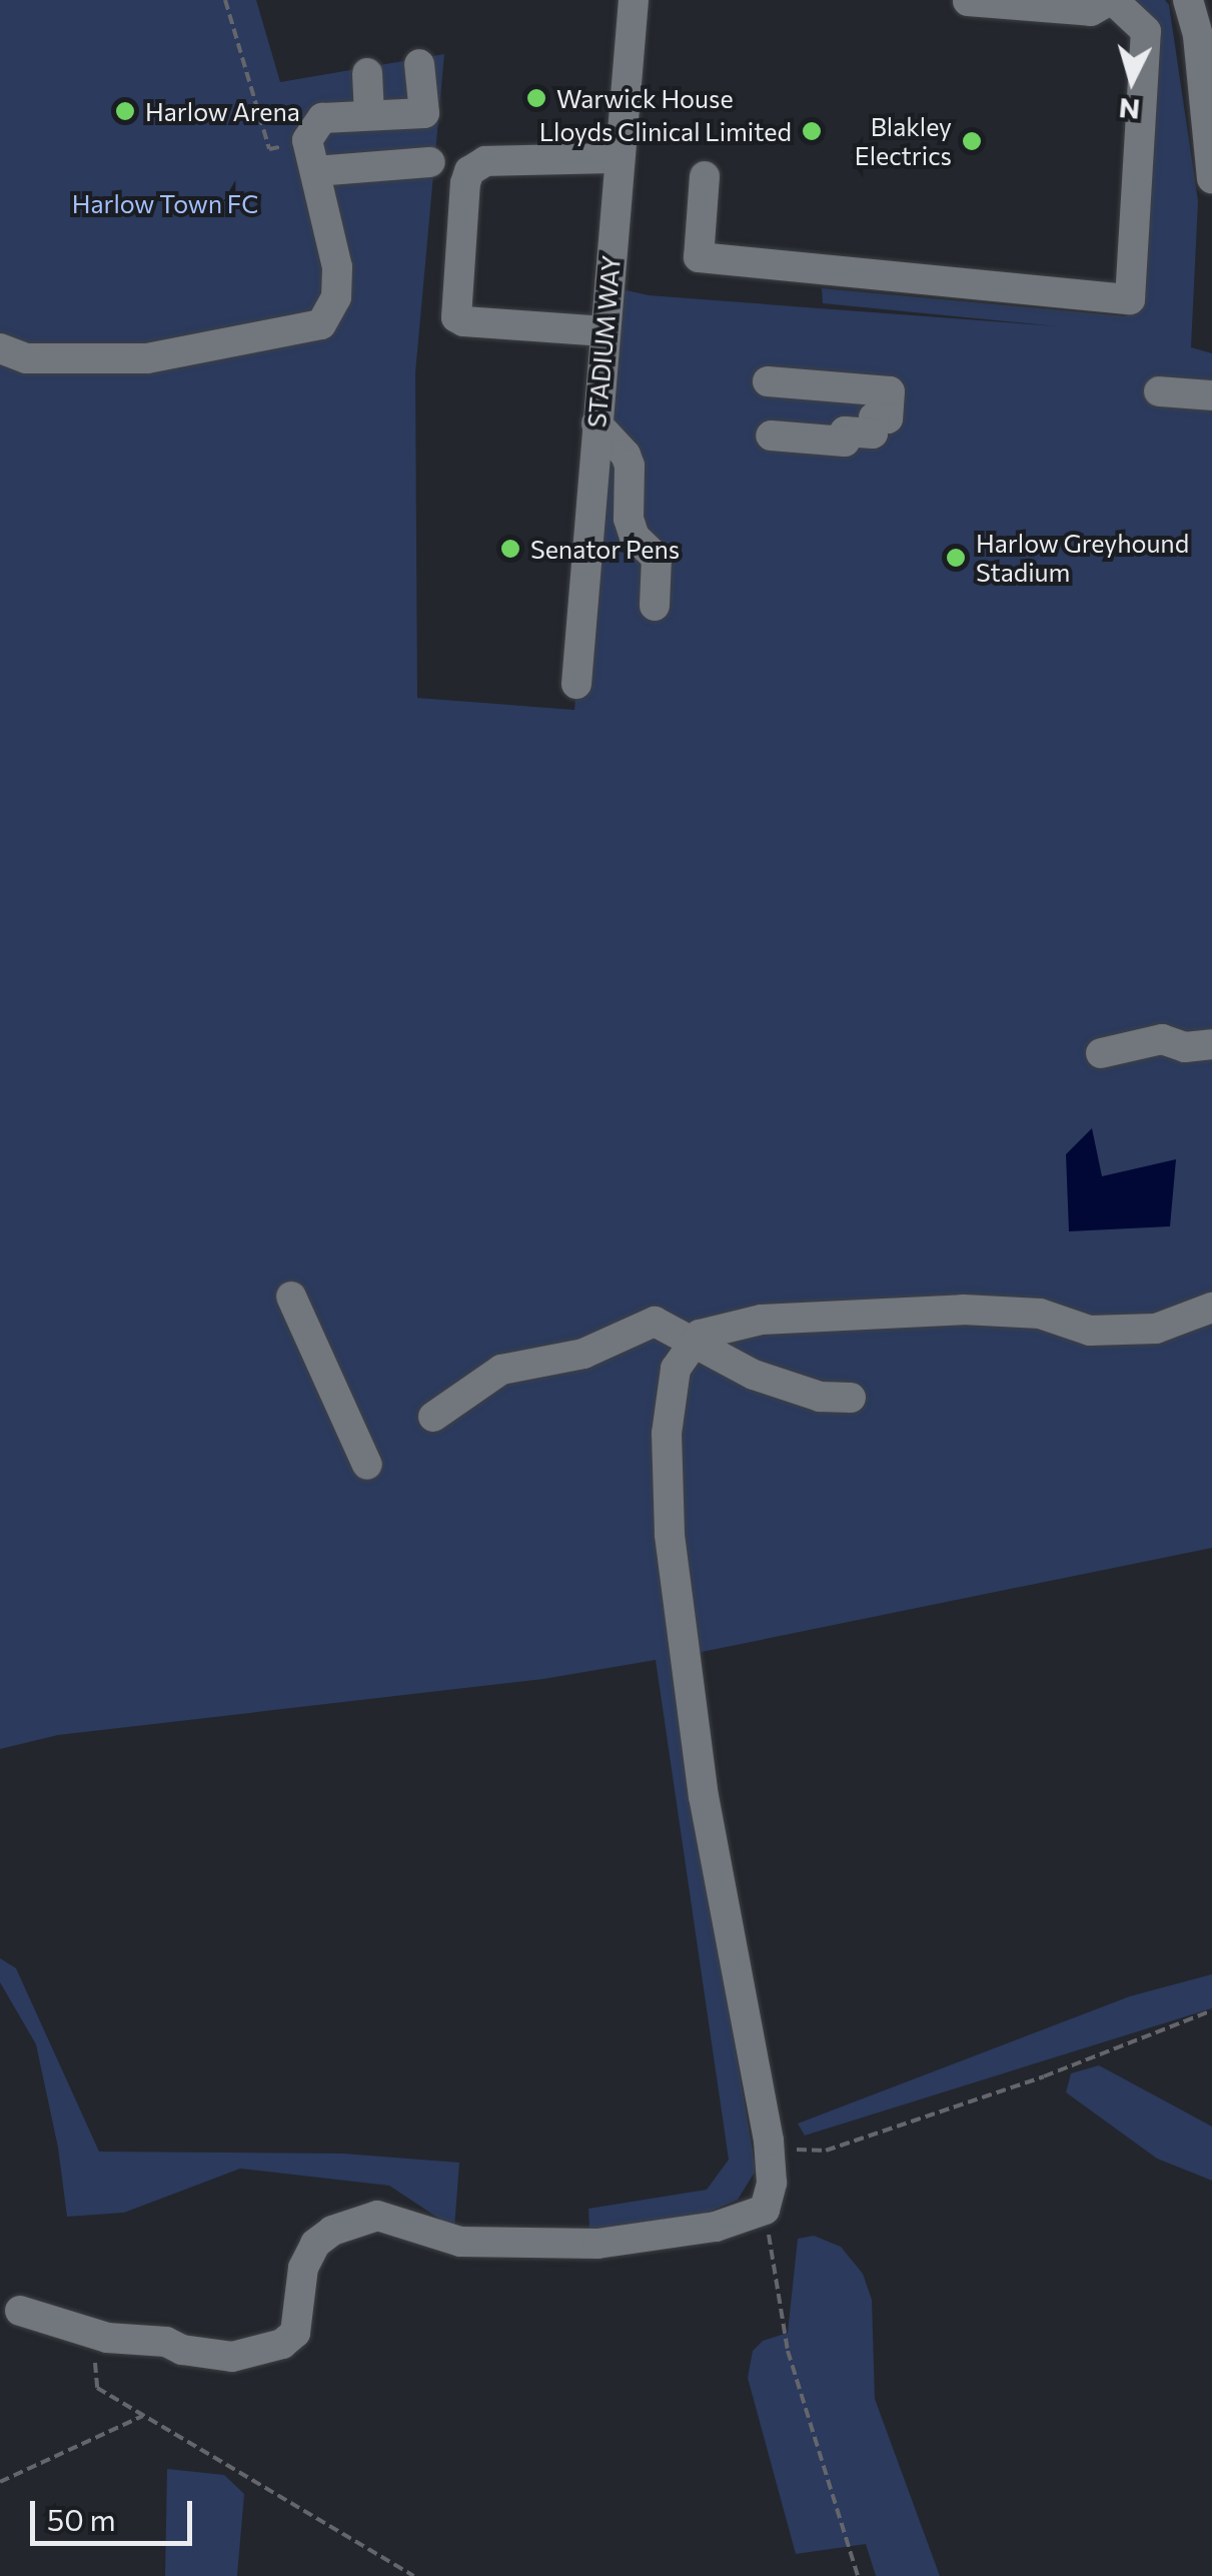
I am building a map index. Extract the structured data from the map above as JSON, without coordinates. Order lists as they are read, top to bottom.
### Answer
{
  "streets": {
    "street": ["STADIUM WAY"]
  },
  "parks": ["Harlow Town FC"],
  "places": [
    "Warwick House",
    "Harlow Arena",
    "Lloyds Clinical Limited",
    "Blakley Electrics",
    "Senator Pens",
    "Harlow Greyhound Stadium"
  ],
  "scale_bar": "50 m",
  "north": "bottom"
}
